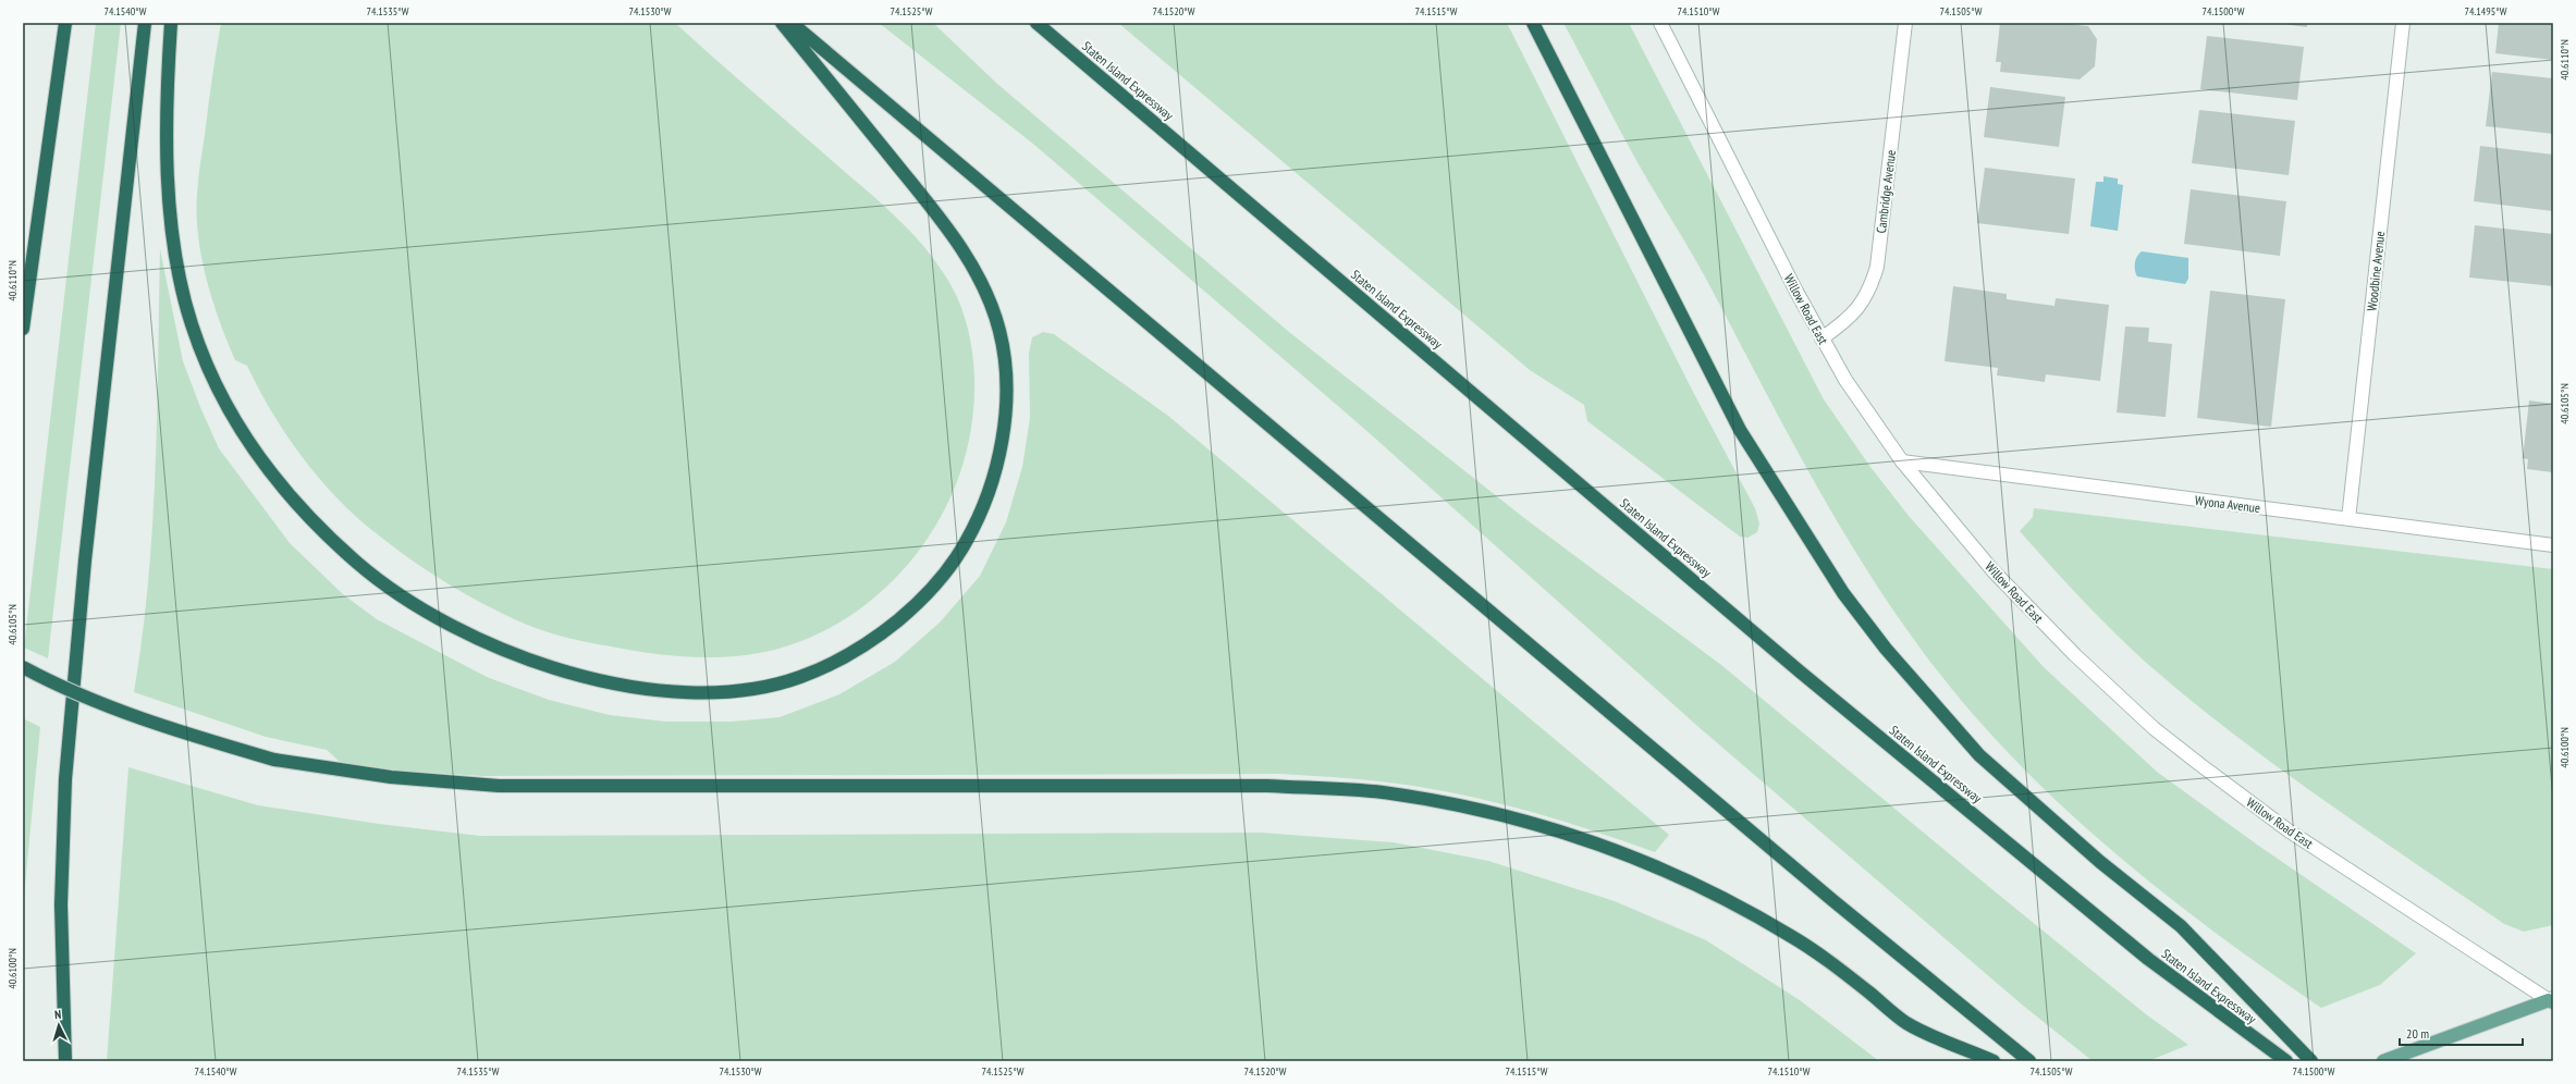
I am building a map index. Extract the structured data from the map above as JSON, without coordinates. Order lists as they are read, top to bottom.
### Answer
{
  "streets": {
    "highway": ["Staten Island Expressway"],
    "street": [
      "Cambridge Avenue",
      "Woodbine Avenue",
      "Willow Road East",
      "Wyona Avenue"
    ]
  },
  "crossings": [
    ["Cambridge Avenue", "Willow Road East"],
    ["Woodbine Avenue", "Wyona Avenue"],
    ["Willow Road East", "Wyona Avenue"]
  ],
  "scale_bar": "20 m",
  "north": "top",
  "coordinates": [
    "74.1540°W",
    "74.1535°W",
    "74.1530°W",
    "74.1525°W",
    "74.1520°W",
    "74.1515°W",
    "74.1510°W",
    "74.1505°W",
    "74.1500°W",
    "74.1495°W",
    "40.6110°N",
    "40.6105°N",
    "40.6100°N"
  ]
}
